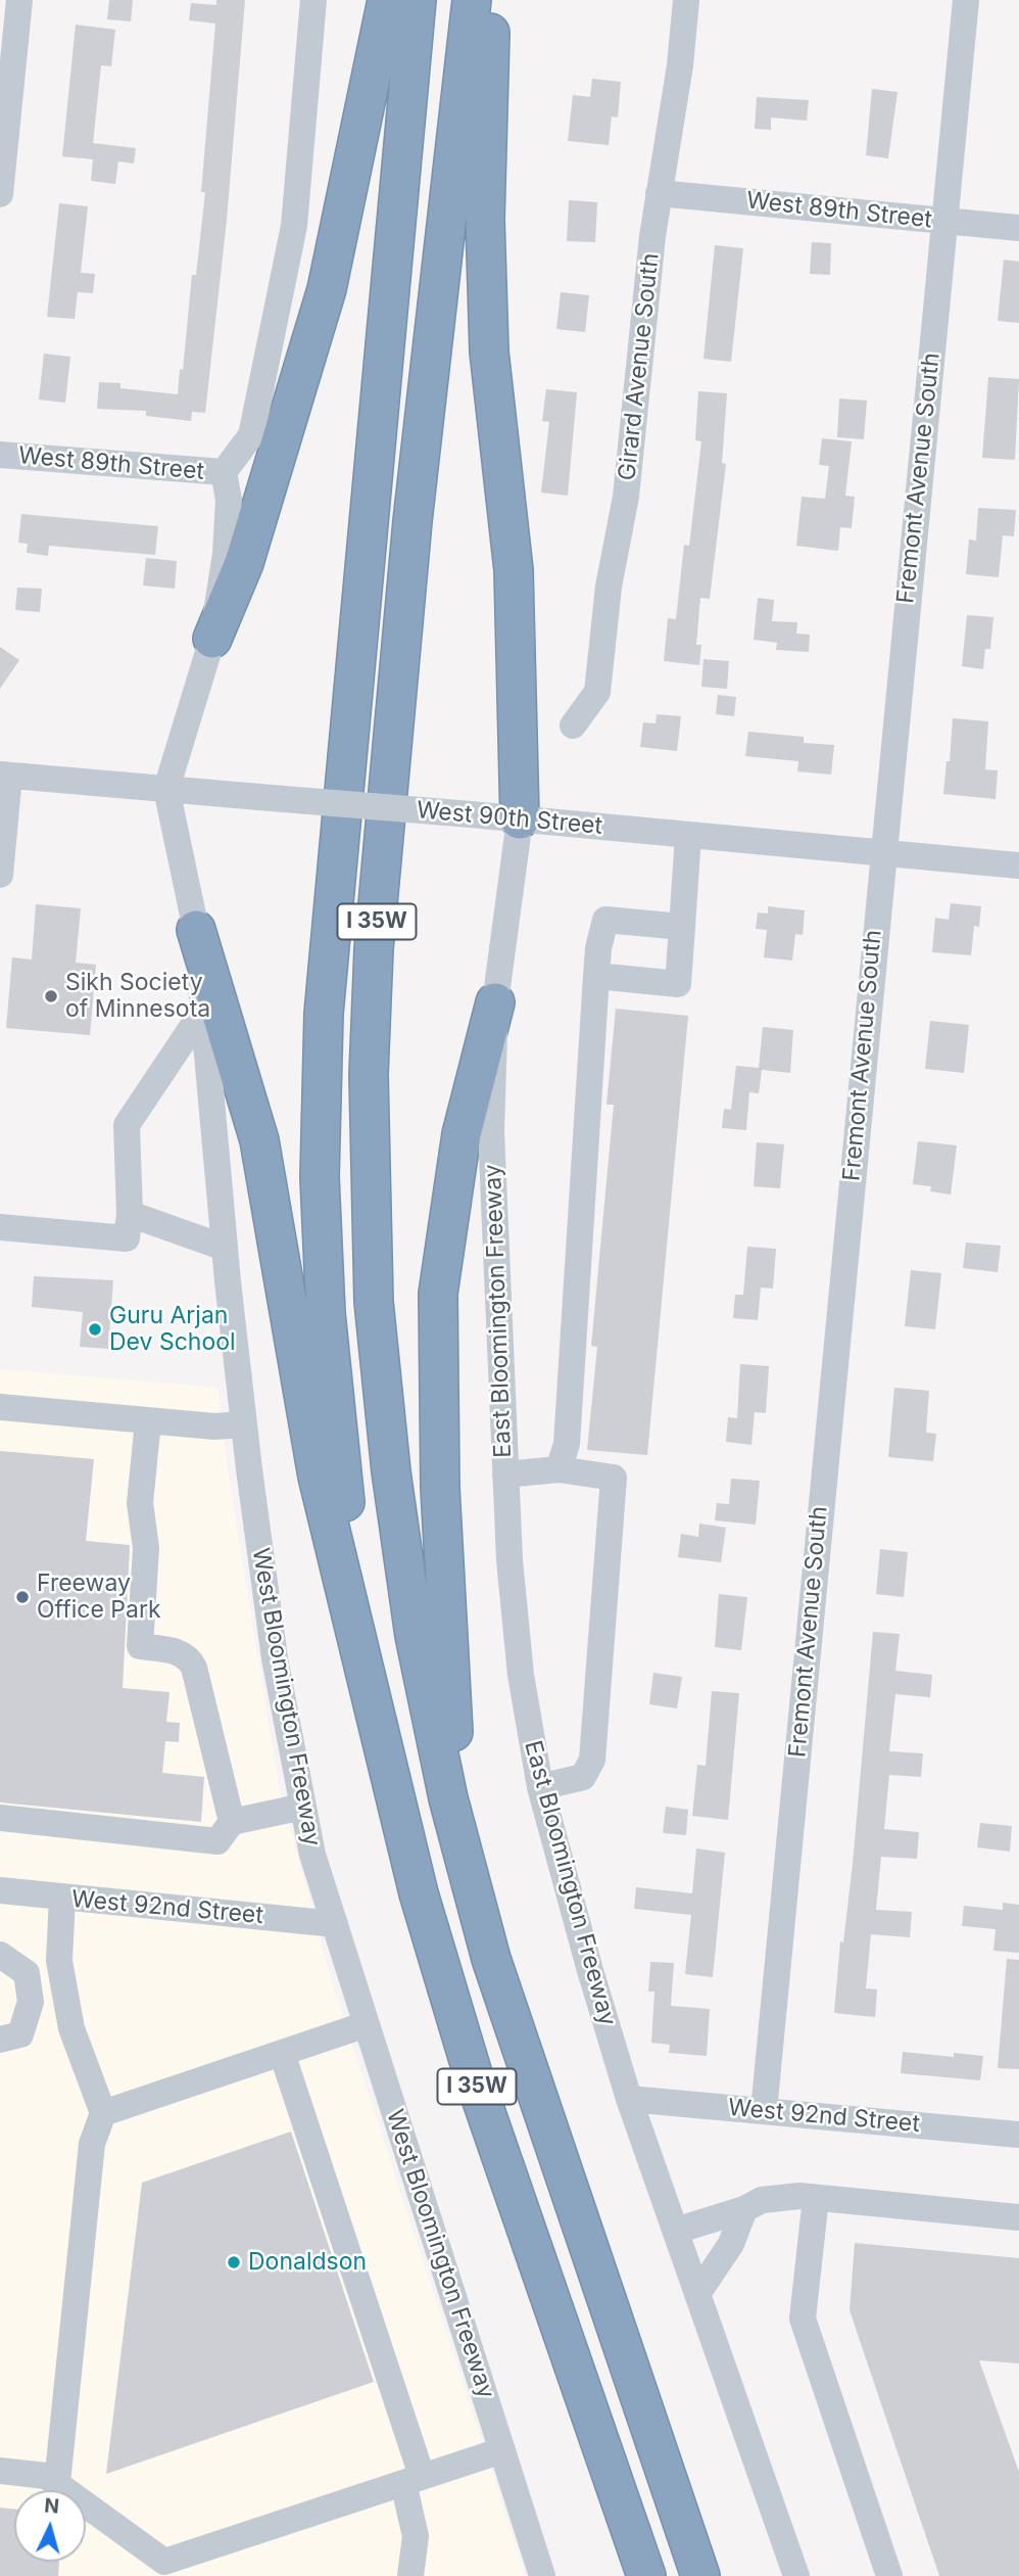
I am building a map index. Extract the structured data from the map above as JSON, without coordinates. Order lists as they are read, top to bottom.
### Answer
{
  "streets": {
    "highway": ["I 35W"],
    "street": [
      "West 89th Street",
      "Girard Avenue South",
      "Fremont Avenue South",
      "West 90th Street",
      "East Bloomington Freeway",
      "West Bloomington Freeway",
      "West 92nd Street"
    ]
  },
  "crossings": [
    ["West 89th Street", "Girard Avenue South"],
    ["West 89th Street", "Fremont Avenue South"],
    ["Fremont Avenue South", "West 90th Street"],
    ["Fremont Avenue South", "West 92nd Street"],
    ["West 90th Street", "East Bloomington Freeway"],
    ["West 90th Street", "West Bloomington Freeway"],
    ["East Bloomington Freeway", "West 92nd Street"],
    ["West Bloomington Freeway", "West 92nd Street"]
  ],
  "places": [
    "Sikh Society of Minnesota",
    "Guru Arjan Dev School",
    "Freeway Office Park",
    "Donaldson"
  ],
  "north": "top"
}
